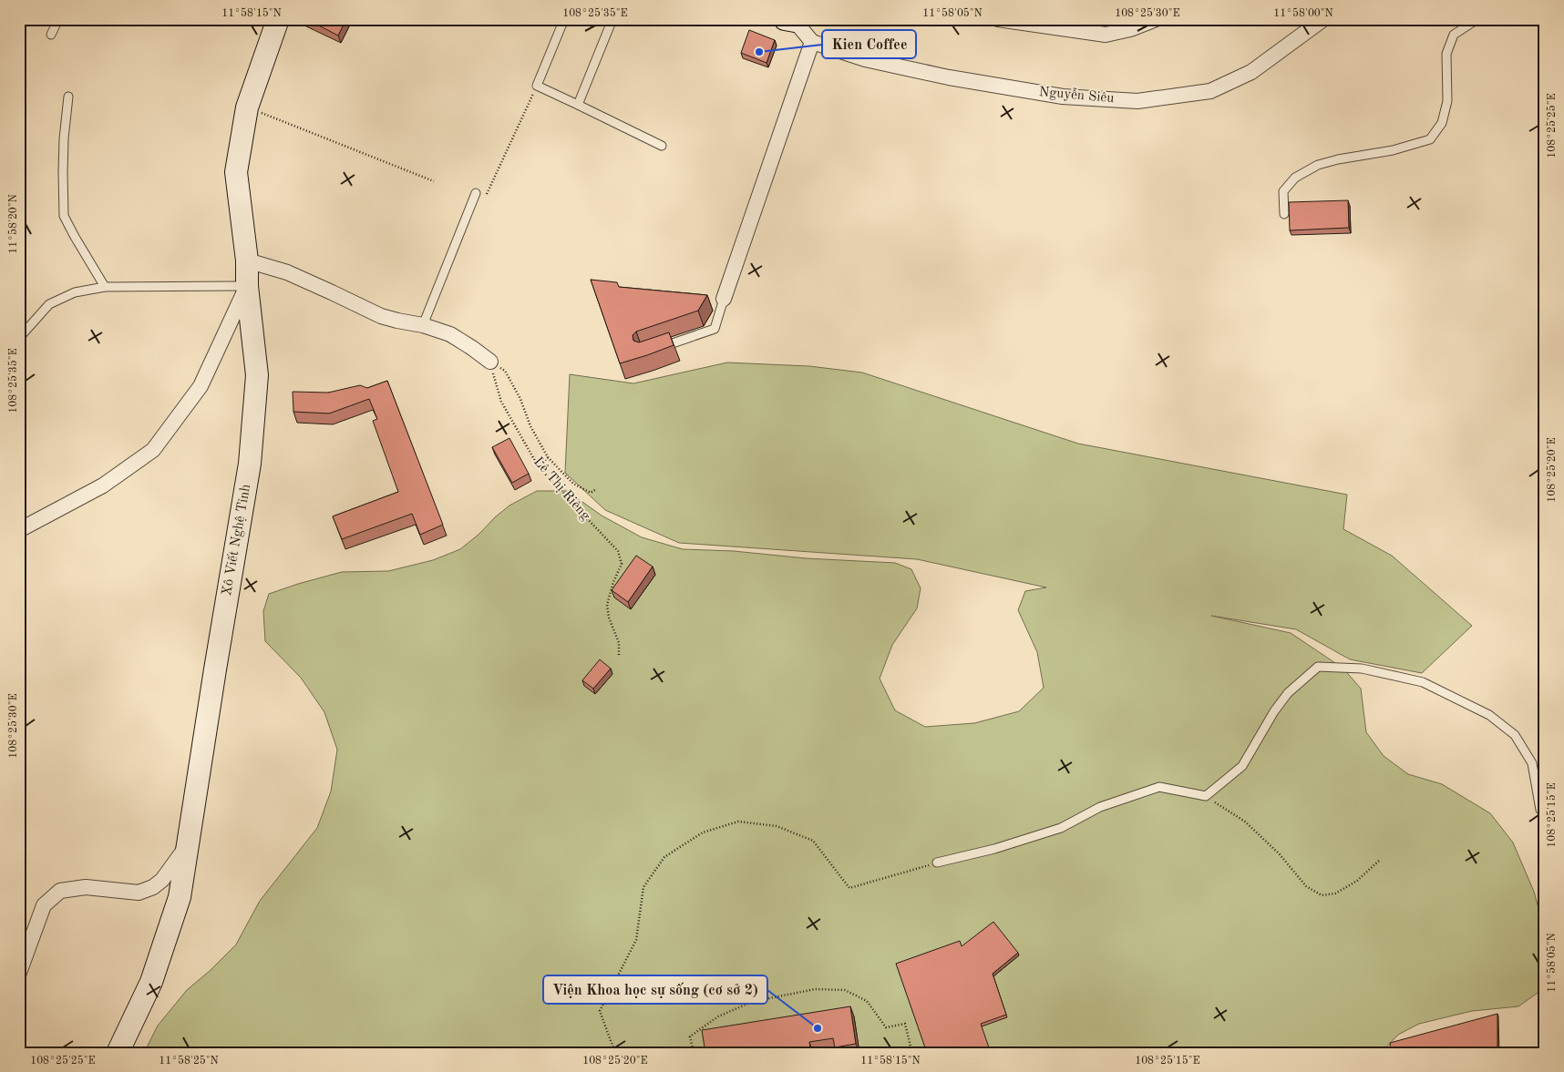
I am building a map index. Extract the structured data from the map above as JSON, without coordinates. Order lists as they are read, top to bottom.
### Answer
{
  "streets": {
    "main road": ["Xô Viết Nghệ Tỉnh"],
    "street": ["Nguyễn Siêu"],
    "path": ["Lê Thị Riêng"]
  },
  "places": ["Kien Coffee", "Viện Khoa học sự sống (cơ sở 2)"],
  "coordinates": [
    "11°58'15\"N",
    "108°25'35\"E",
    "11°58'05\"N",
    "108°25'30\"E",
    "11°58'00\"N",
    "108°25'25\"E",
    "11°58'20\"N",
    "108°25'20\"E",
    "108°25'15\"E",
    "11°58'25\"N"
  ]
}
